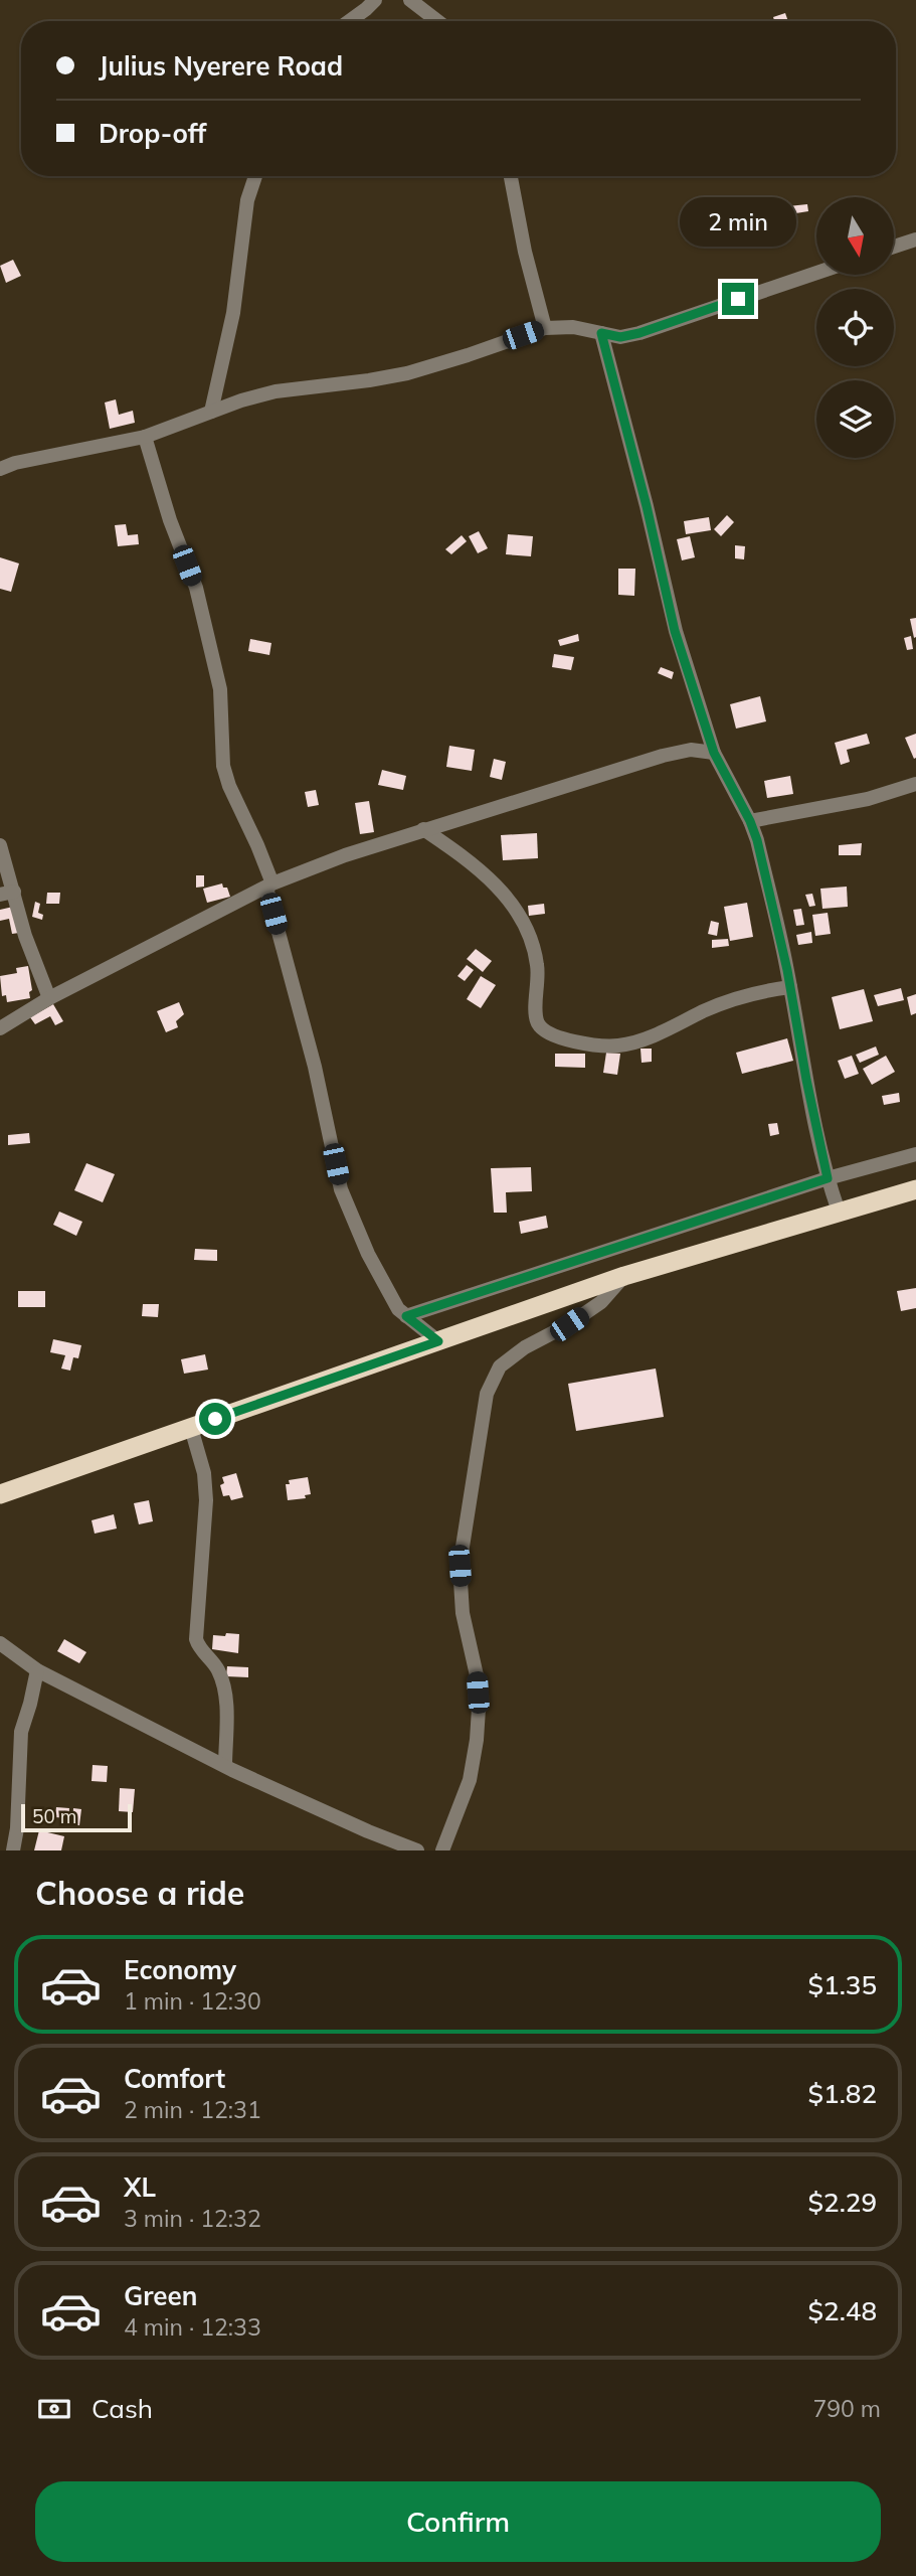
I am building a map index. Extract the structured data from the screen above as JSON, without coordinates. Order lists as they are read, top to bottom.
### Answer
{
  "scale_bar": "50 m",
  "north": "bottom",
  "page": {
    "banner": ["Julius Nyerere Road", "Drop-off"],
    "bubble": "2 min",
    "scale": "50 m",
    "heading": "Choose a ride",
    "list": [
      {
        "name": "Economy",
        "note": "1 min · 12:30",
        "value": "$1.35"
      },
      {
        "name": "Comfort",
        "note": "2 min · 12:31",
        "value": "$1.82"
      },
      {
        "name": "XL",
        "note": "3 min · 12:32",
        "value": "$2.29"
      },
      {
        "name": "Green",
        "note": "4 min · 12:33",
        "value": "$2.48"
      }
    ],
    "pay": ["Cash", "790 m"],
    "buttons": "Confirm"
  }
}
